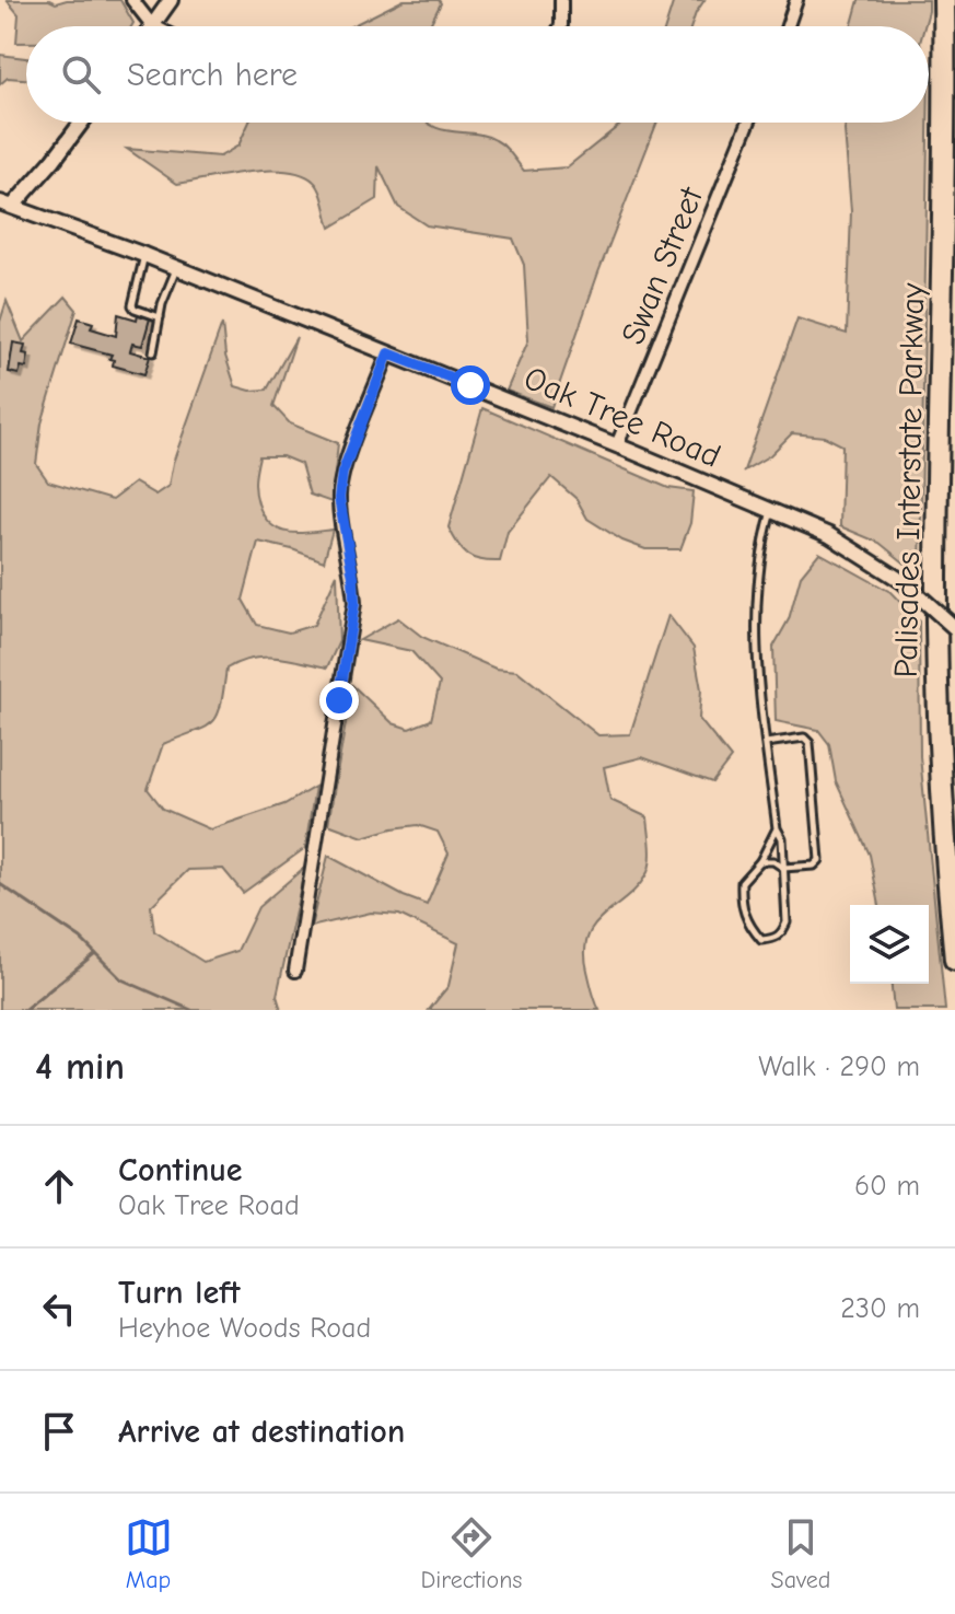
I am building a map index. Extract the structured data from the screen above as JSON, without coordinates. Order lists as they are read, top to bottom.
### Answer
{
  "streets": {
    "highway": ["Palisades Interstate Parkway"],
    "street": ["Swan Street", "Oak Tree Road"]
  },
  "crossings": [
    ["Swan Street", "Oak Tree Road"]
  ],
  "page": {
    "search": "Search here",
    "heading": ["4 min", "Walk · 290 m"],
    "list": [
      ["Continue", "Oak Tree Road", "60 m"],
      ["Turn left", "Heyhoe Woods Road", "230 m"],
      "Arrive at destination"
    ],
    "nav": ["Map", "Directions", "Saved"]
  }
}
